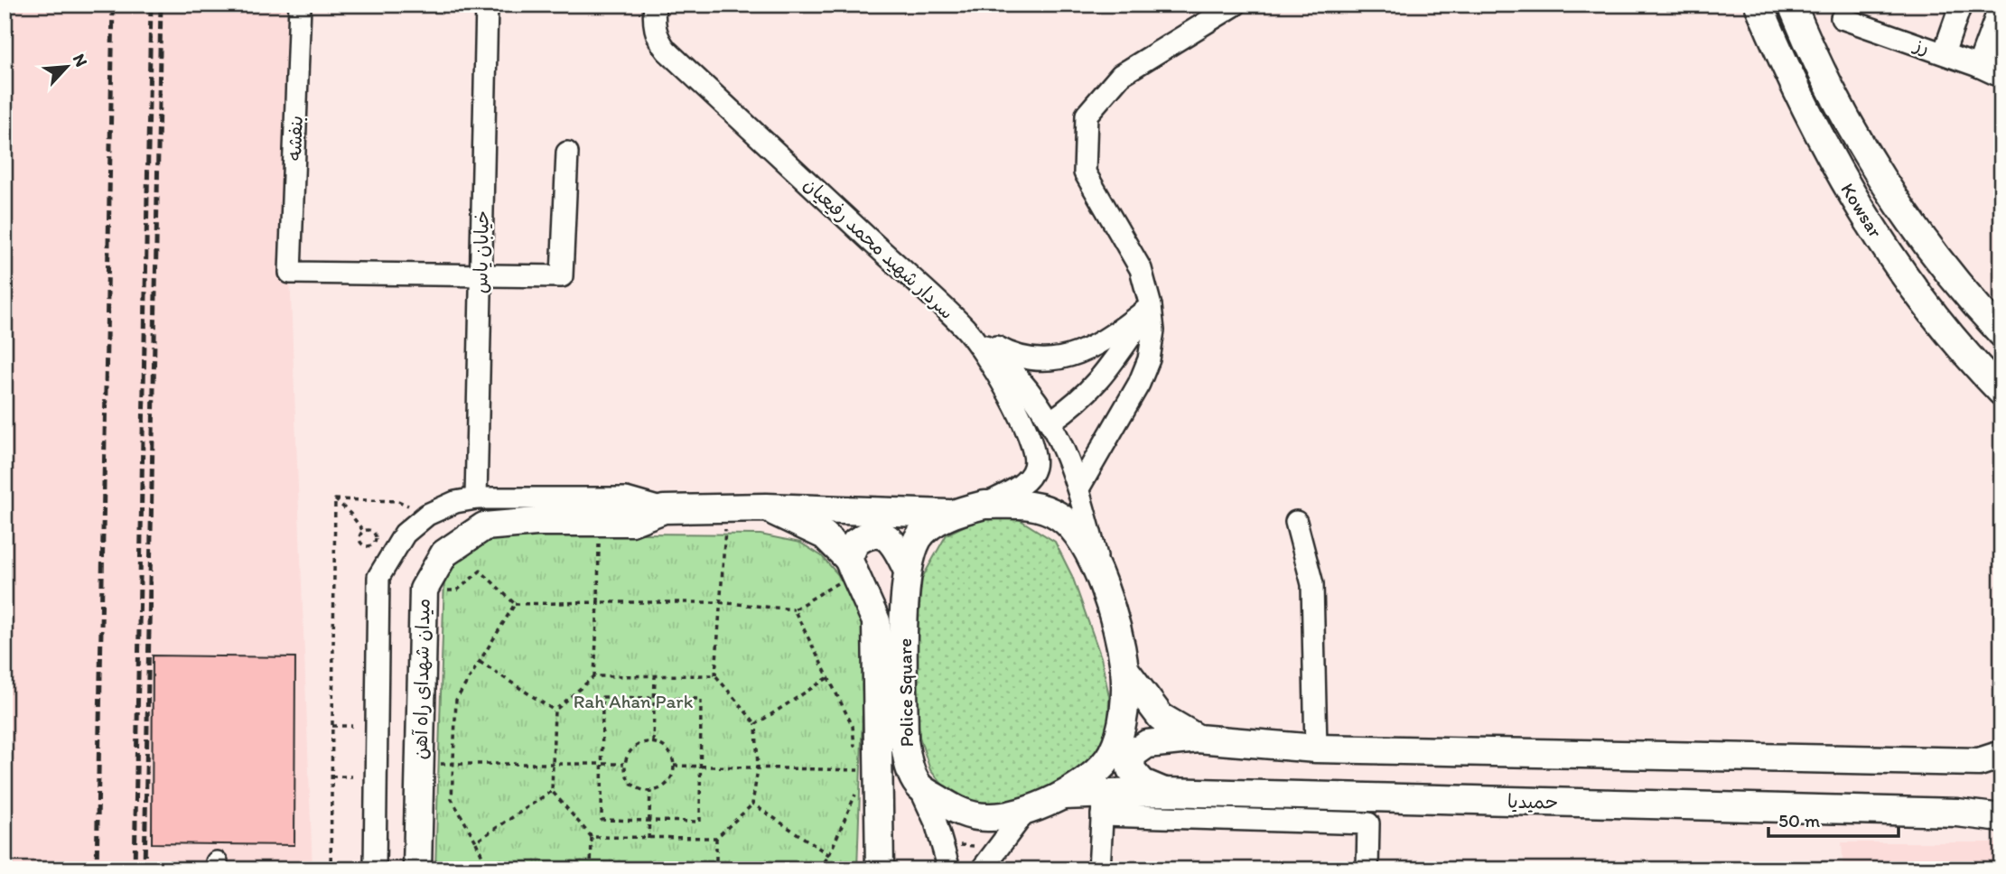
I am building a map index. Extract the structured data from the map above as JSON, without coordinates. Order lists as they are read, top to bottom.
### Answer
{
  "streets": {
    "main road": [
      "Kowsar",
      "میدان شهدای راه آهن",
      "Police Square",
      "حمیدیا"
    ],
    "street": [
      "رز",
      "بنفشه",
      "سردار شهید محمد رفیعیان",
      "خیابان یاس"
    ]
  },
  "crossings": [
    ["بنفشه", "خیابان یاس"],
    ["سردار شهید محمد رفیعیان", "Police Square"],
    ["میدان شهدای راه آهن", "Police Square"],
    ["Police Square", "حمیدیا"]
  ],
  "parks": ["Rah Ahan Park"],
  "scale_bar": "50 m",
  "north": "top right"
}
